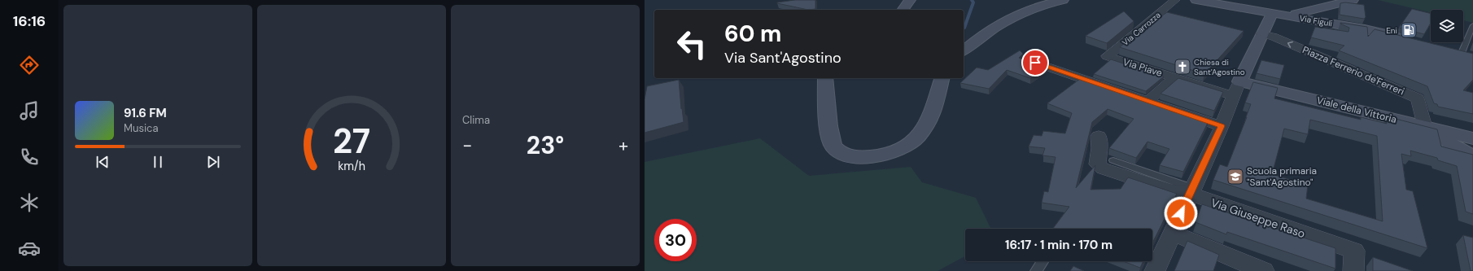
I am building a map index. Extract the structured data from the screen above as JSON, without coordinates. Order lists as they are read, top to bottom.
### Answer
{
  "streets": {
    "street": [
      "Via Figuli",
      "Via Carrozza",
      "Via Piave",
      "Piazza Ferrerio de'Ferreri",
      "Viale della Vittoria",
      "Via Giuseppe Raso"
    ]
  },
  "crossings": [
    ["Via Carrozza", "Via Piave"],
    ["Via Piave", "Viale della Vittoria"],
    ["Piazza Ferrerio de'Ferreri", "Viale della Vittoria"]
  ],
  "one_way": ["Piazza Ferrerio de'Ferreri"],
  "places": {
    "fuel station": ["Eni"],
    "church": ["Chiesa di Sant'Agostino"],
    "school or university": ["Scuola primaria \"Sant'Agostino\""]
  },
  "page": {
    "tabs": "16:16",
    "tile": "Clima",
    "turn": ["60 m", "Via Sant'Agostino"],
    "song": ["91.6 FM", "Musica"],
    "heat": ["−", "23°", "+"],
    "limit": "30",
    "trip": "16:17 · 1 min · 170 m",
    "gauge": ["27", "km/h"]
  }
}
